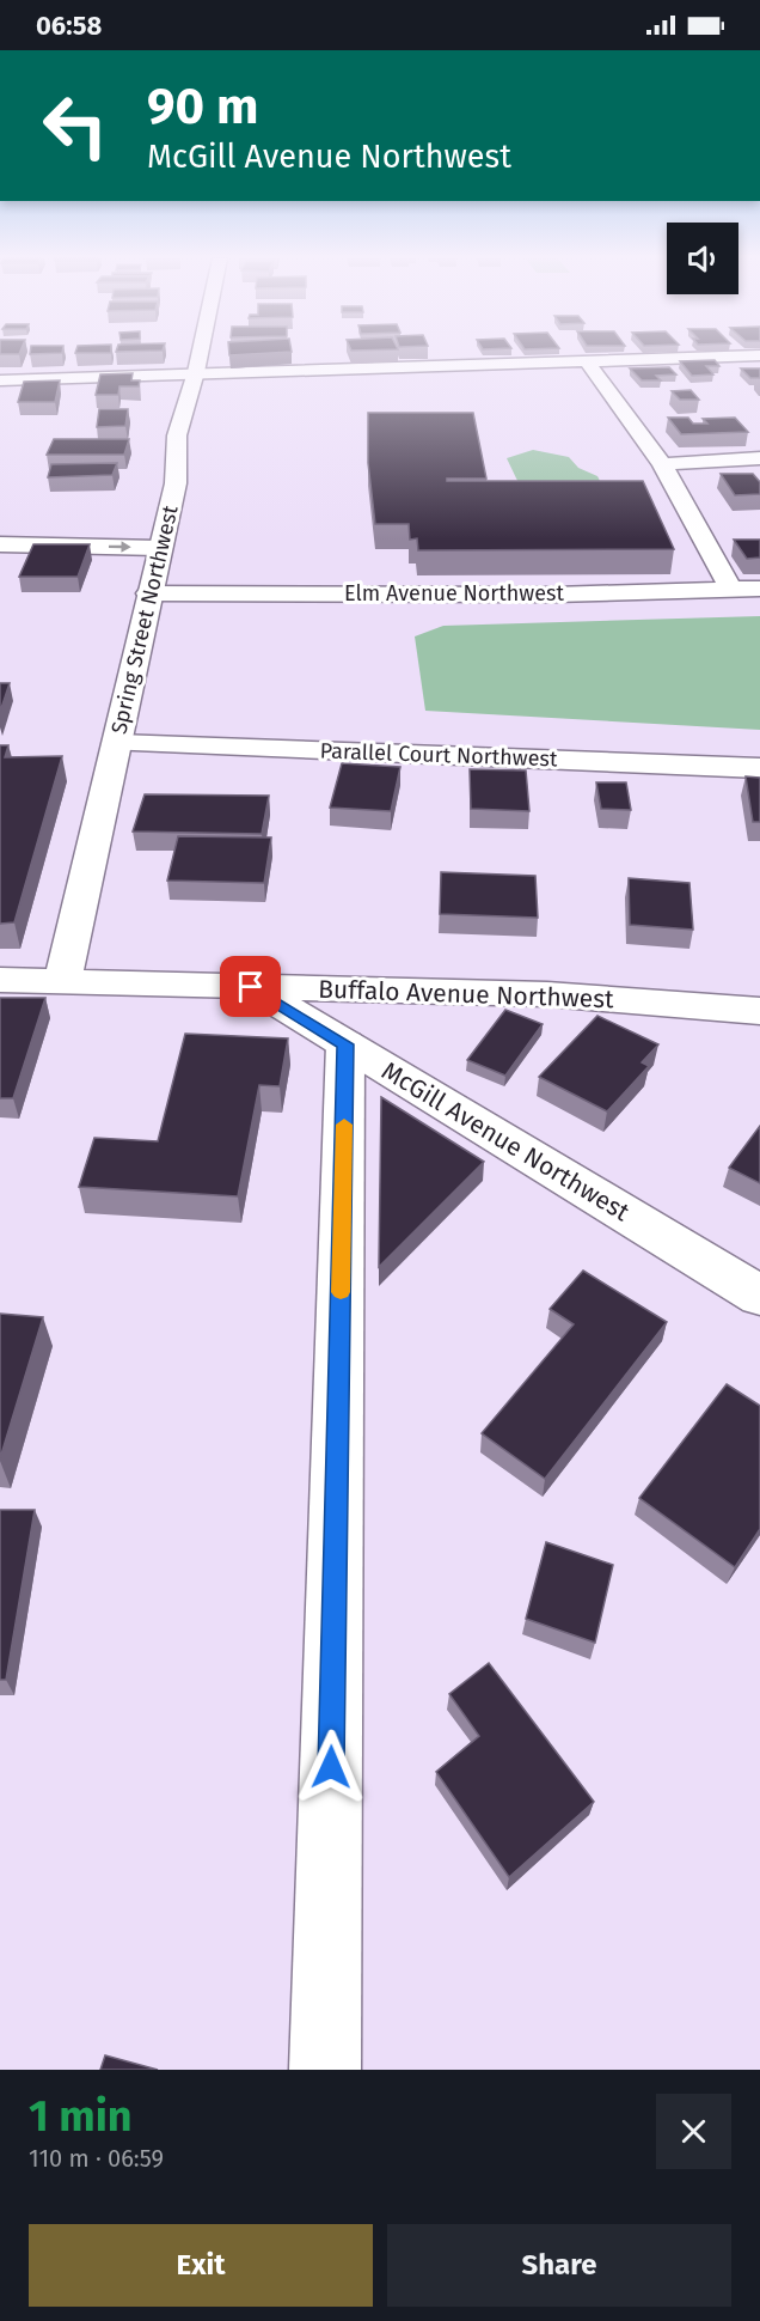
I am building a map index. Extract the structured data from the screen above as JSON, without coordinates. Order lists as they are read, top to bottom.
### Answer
{
  "streets": {
    "street": [
      "Elm Avenue Northwest",
      "Spring Street Northwest",
      "Parallel Court Northwest",
      "Buffalo Avenue Northwest",
      "McGill Avenue Northwest"
    ]
  },
  "crossings": [
    ["Elm Avenue Northwest", "Spring Street Northwest"],
    ["Spring Street Northwest", "Parallel Court Northwest"],
    ["Spring Street Northwest", "Buffalo Avenue Northwest"],
    ["Buffalo Avenue Northwest", "McGill Avenue Northwest"]
  ],
  "page": {
    "status": "06:58",
    "turn": ["90 m", "McGill Avenue Northwest"],
    "heading": ["1 min", "110 m · 06:59"],
    "buttons": ["Exit", "Share"]
  }
}
